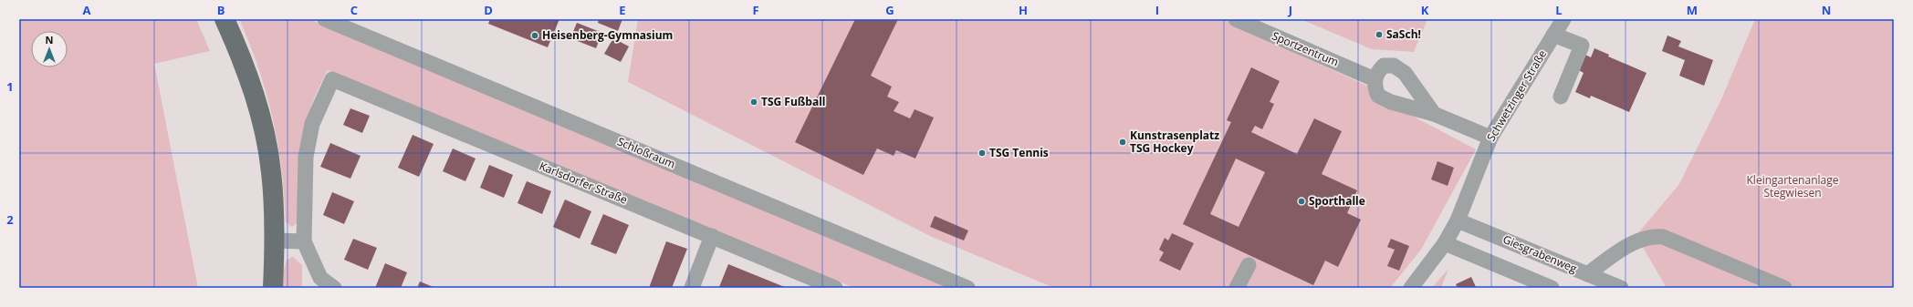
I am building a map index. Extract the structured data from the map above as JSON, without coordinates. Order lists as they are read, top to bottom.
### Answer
{
  "streets": {
    "street": [
      "Sportzentrum",
      "Schwetzinger Straße",
      "Schloßraum",
      "Karlsdorfer Straße",
      "Giesgrabenweg"
    ]
  },
  "crossings": [
    ["Schwetzinger Straße", "Giesgrabenweg"]
  ],
  "parks": ["Kleingartenanlage Stegwiesen"],
  "places": [
    "SaSch!",
    "Heisenberg-Gymnasium",
    "TSG Fußball",
    "Kunstrasenplatz TSG Hockey",
    "TSG Tennis",
    "Sporthalle"
  ],
  "north": "top",
  "grid": {
    "columns": [
      "A",
      "B",
      "C",
      "D",
      "E",
      "F",
      "G",
      "H",
      "I",
      "J",
      "K",
      "L",
      "M",
      "N"
    ],
    "rows": ["1", "2"]
  }
}
